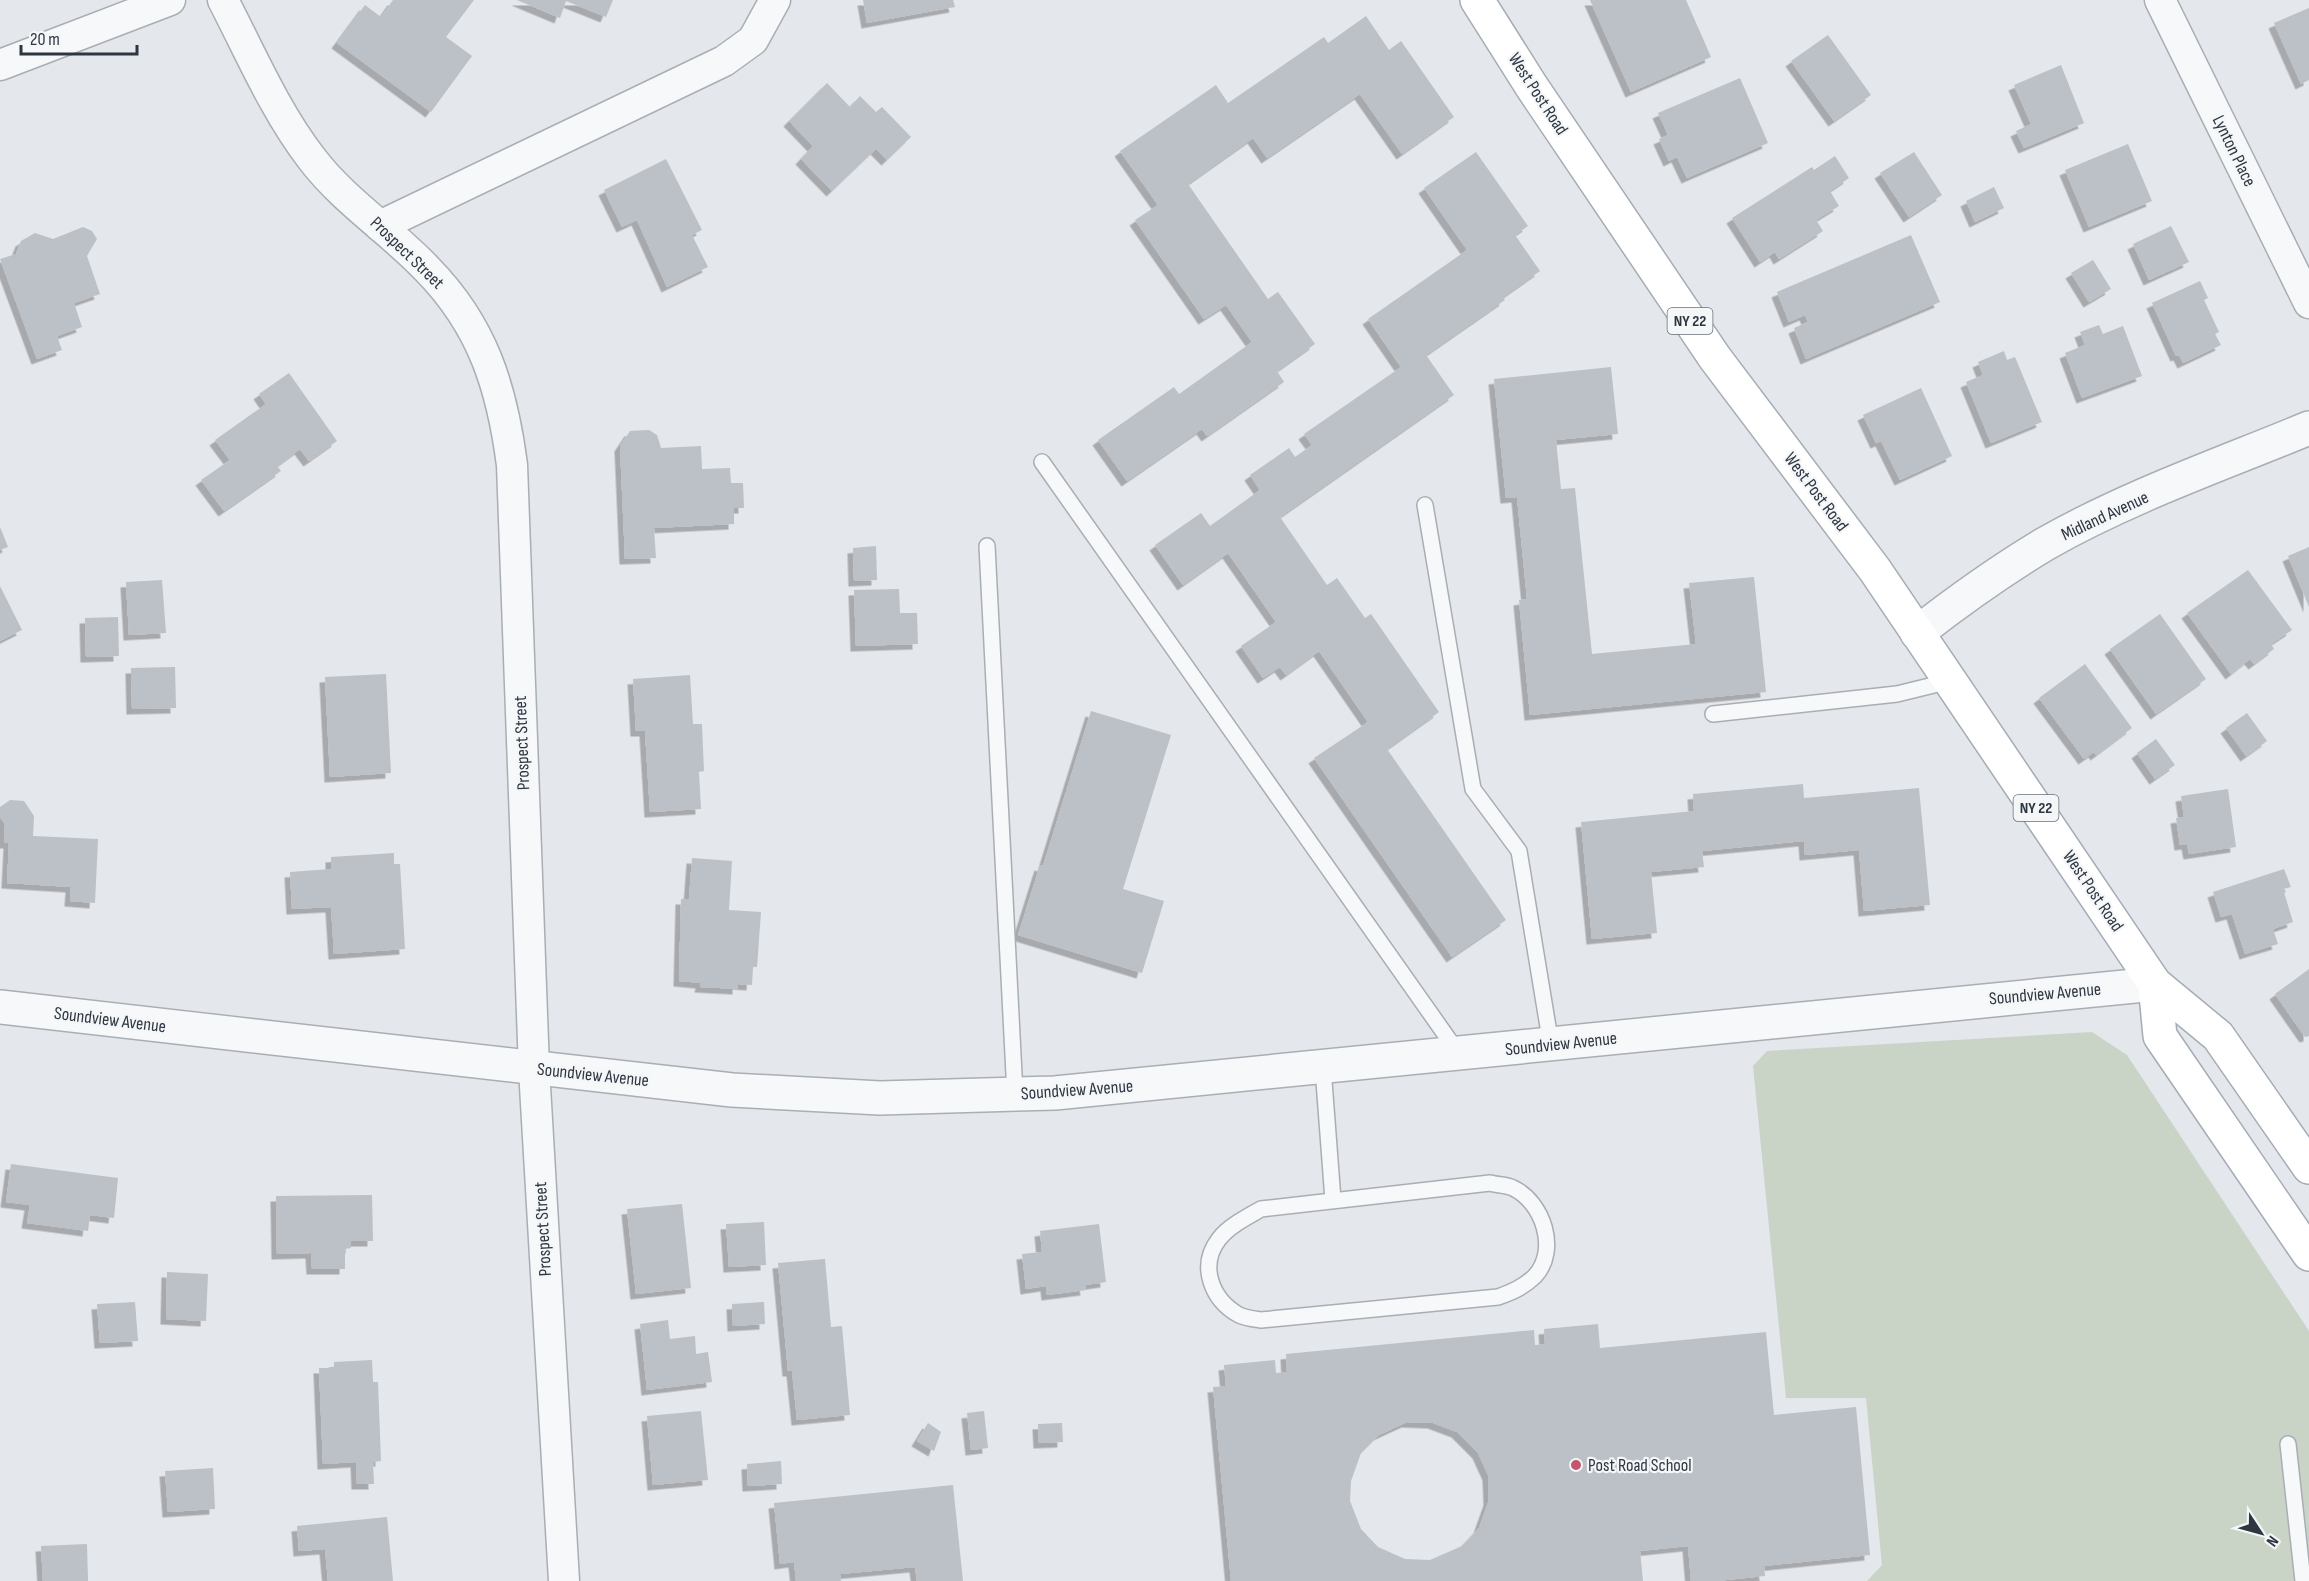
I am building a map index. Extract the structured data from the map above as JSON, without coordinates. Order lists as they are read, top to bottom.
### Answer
{
  "streets": {
    "main road": ["West Post Road", "NY 22"],
    "street": [
      "Lynton Place",
      "Prospect Street",
      "Midland Avenue",
      "Soundview Avenue"
    ]
  },
  "crossings": [
    ["West Post Road", "Midland Avenue"],
    ["West Post Road", "Soundview Avenue"],
    ["Prospect Street", "Soundview Avenue"]
  ],
  "places": ["Post Road School"],
  "scale_bar": "20 m",
  "north": "bottom right"
}
